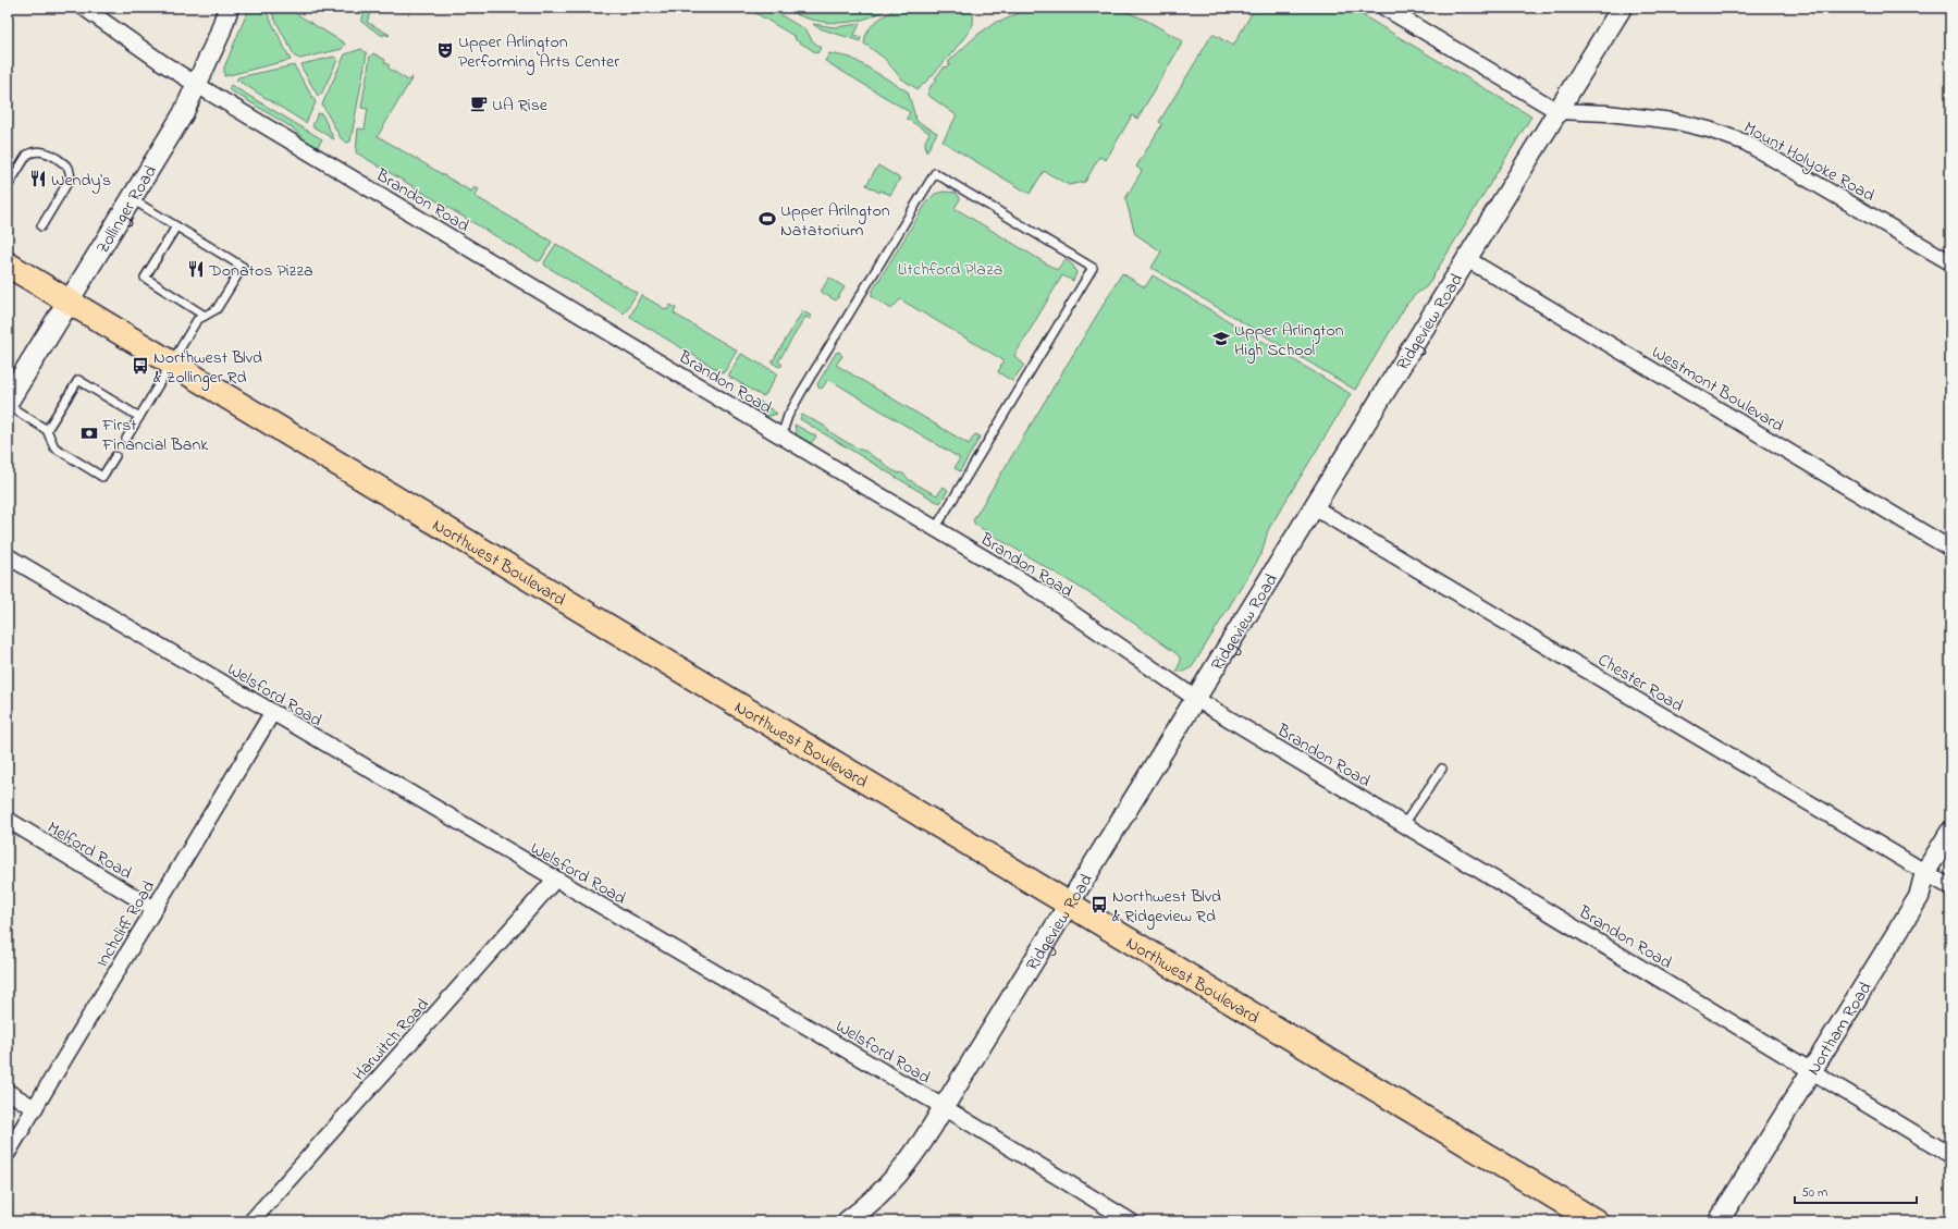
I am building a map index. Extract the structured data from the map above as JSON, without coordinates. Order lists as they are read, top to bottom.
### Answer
{
  "streets": {
    "main road": ["Zollinger Road", "Northwest Boulevard"],
    "street": [
      "Mount Holyoke Road",
      "Brandon Road",
      "Ridgeview Road",
      "Westmont Boulevard",
      "Chester Road",
      "Welsford Road",
      "Melford Road",
      "Inchcliff Road",
      "Northam Road",
      "Harwitch Road"
    ]
  },
  "crossings": [
    ["Mount Holyoke Road", "Ridgeview Road"],
    ["Brandon Road", "Zollinger Road"],
    ["Brandon Road", "Ridgeview Road"],
    ["Brandon Road", "Northam Road"],
    ["Zollinger Road", "Northwest Boulevard"],
    ["Ridgeview Road", "Westmont Boulevard"],
    ["Ridgeview Road", "Northwest Boulevard"],
    ["Ridgeview Road", "Chester Road"],
    ["Ridgeview Road", "Welsford Road"],
    ["Chester Road", "Northam Road"],
    ["Welsford Road", "Inchcliff Road"],
    ["Welsford Road", "Harwitch Road"],
    ["Melford Road", "Inchcliff Road"]
  ],
  "parks": ["Litchford Plaza"],
  "places": {
    "theatre": ["Upper Arlington Performing Arts Center"],
    "cafe": ["UA Rise"],
    "restaurant": ["Wendy's", "Donatos Pizza"],
    "sports": ["Upper Arilngton Natatorium"],
    "school or university": ["Upper Arlington High School"],
    "bus stop": ["Northwest Blvd & Zollinger Rd", "Northwest Blvd & Ridgeview Rd"],
    "bank": ["First Financial Bank"]
  },
  "scale_bar": "50 m"
}
